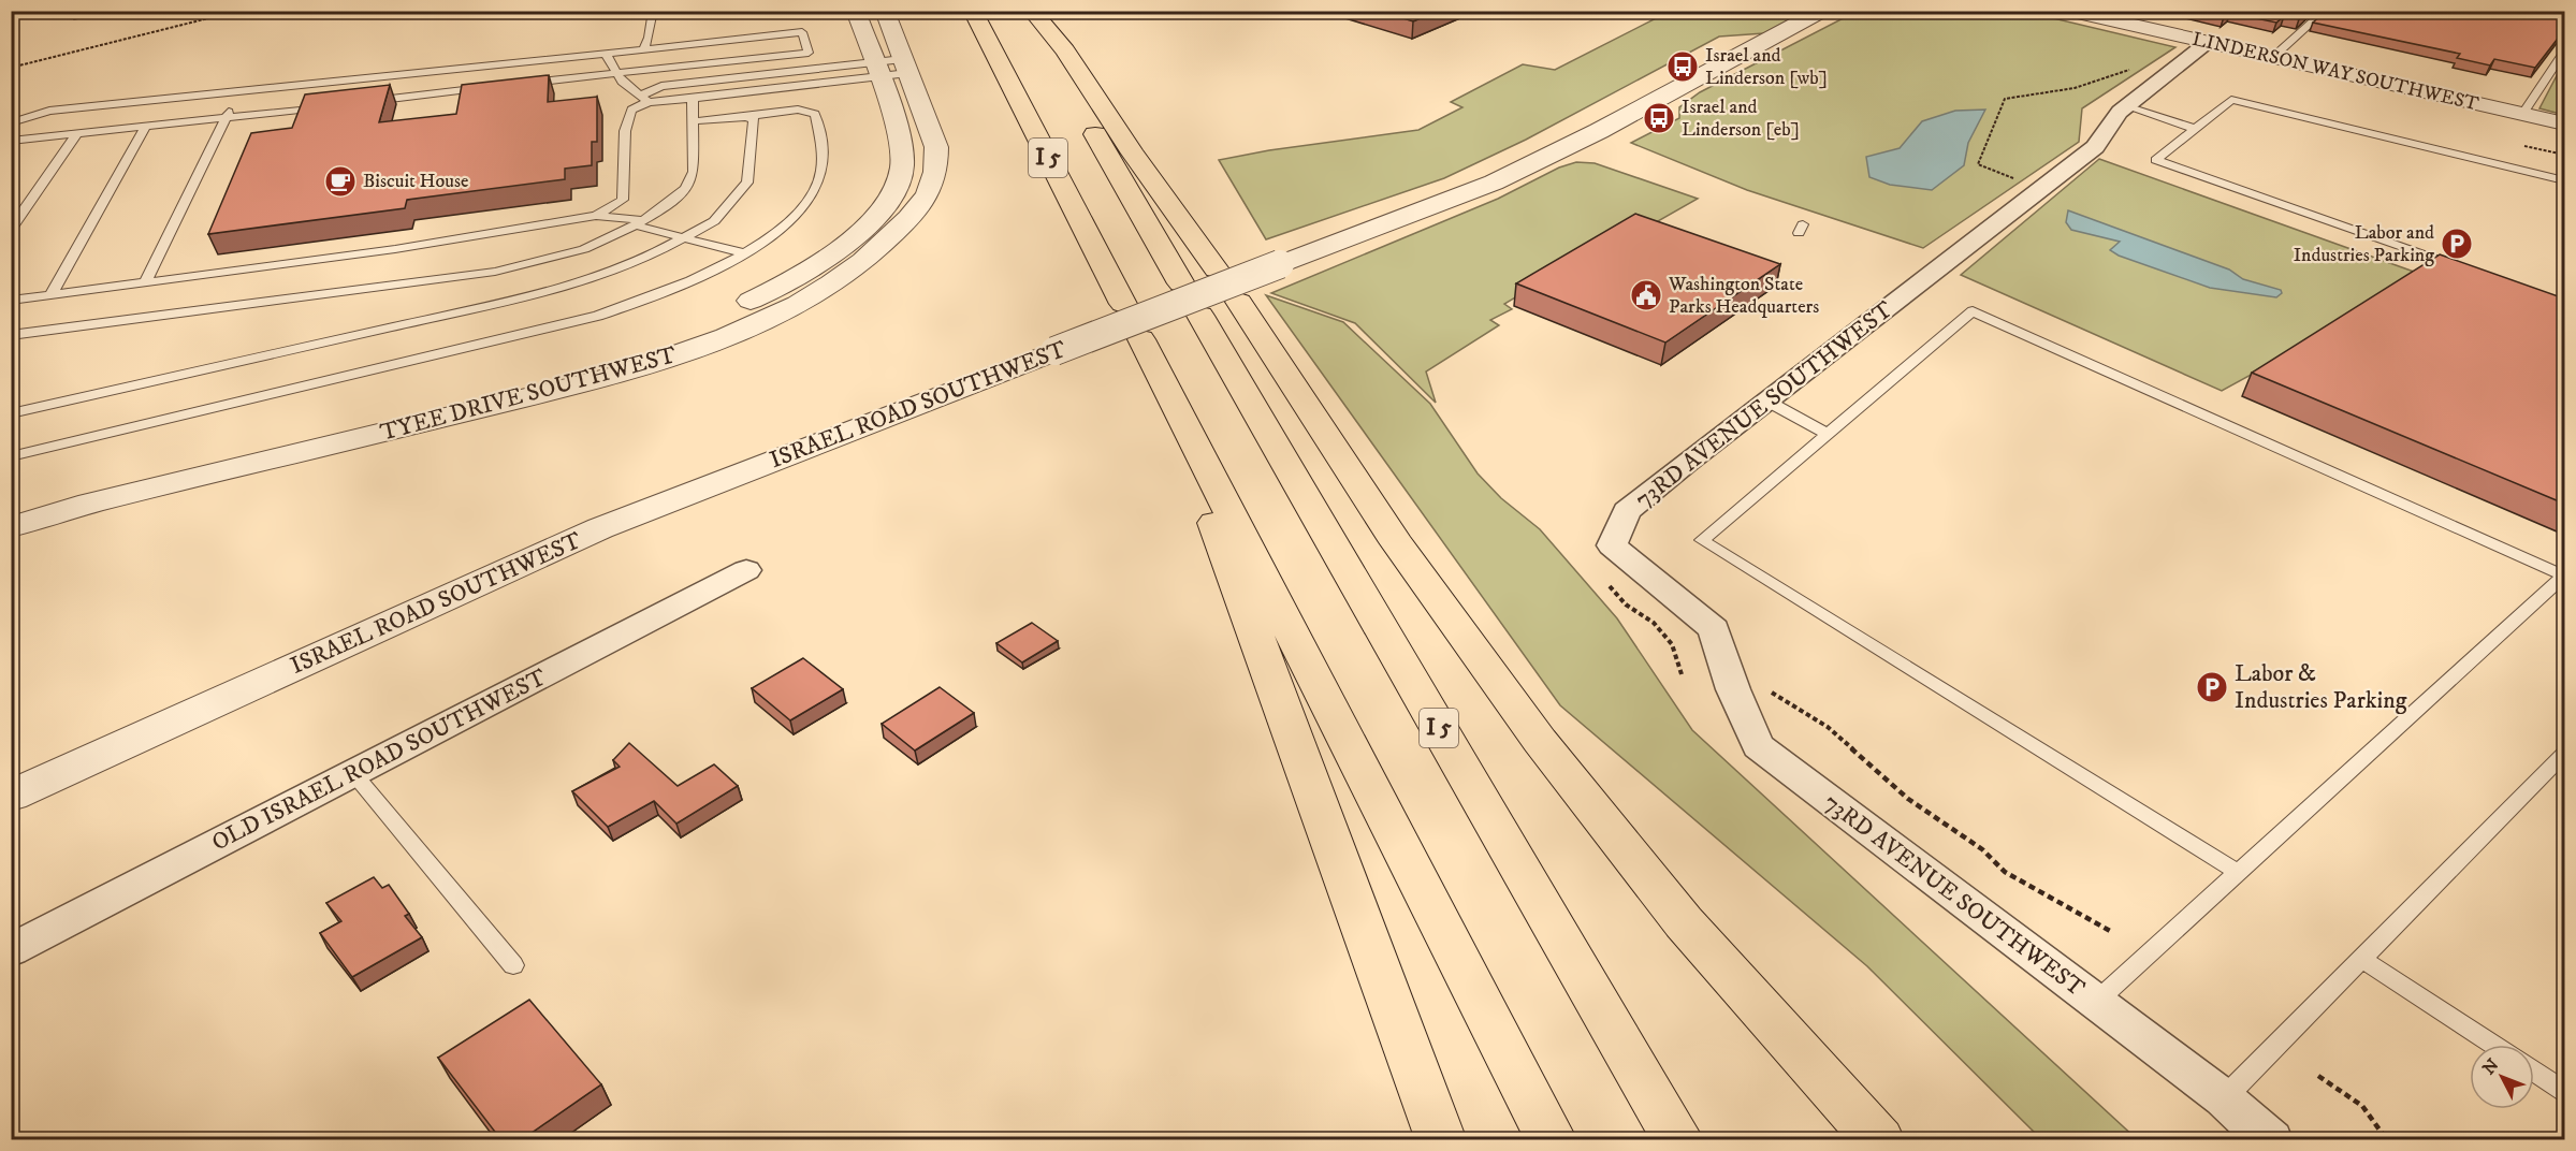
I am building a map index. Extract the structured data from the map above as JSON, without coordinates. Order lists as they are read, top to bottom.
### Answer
{
  "streets": {
    "highway": ["I 5"],
    "street": [
      "LINDERSON WAY SOUTHWEST",
      "TYEE DRIVE SOUTHWEST",
      "ISRAEL ROAD SOUTHWEST",
      "73RD AVENUE SOUTHWEST",
      "OLD ISRAEL ROAD SOUTHWEST"
    ]
  },
  "crossings": [
    ["LINDERSON WAY SOUTHWEST", "73RD AVENUE SOUTHWEST"]
  ],
  "places": {
    "bus stop": ["Israel and Linderson [wb]", "Israel and Linderson [eb]"],
    "cafe": ["Biscuit House"],
    "parking": ["Labor and Industries Parking", "Labor & Industries Parking"],
    "public building": ["Washington State Parks Headquarters"]
  },
  "north": "top left"
}
